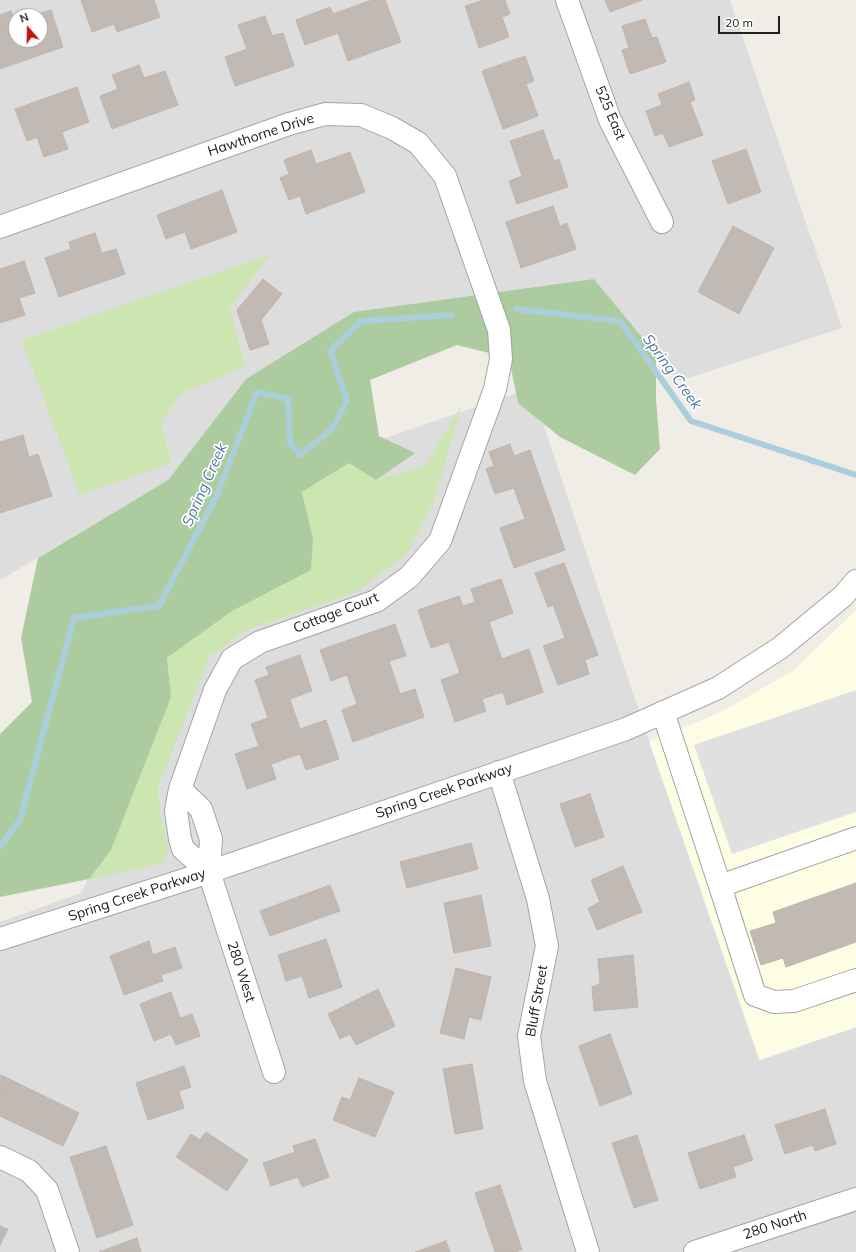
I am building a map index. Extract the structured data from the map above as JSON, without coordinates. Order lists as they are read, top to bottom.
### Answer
{
  "streets": {
    "street": [
      "525 East",
      "Hawthorne Drive",
      "Cottage Court",
      "Spring Creek Parkway",
      "280 West",
      "Bluff Street",
      "280 North"
    ]
  },
  "crossings": [
    ["Hawthorne Drive", "Cottage Court"],
    ["Cottage Court", "Spring Creek Parkway"],
    ["Cottage Court", "280 West"],
    ["Spring Creek Parkway", "280 West"],
    ["Spring Creek Parkway", "Bluff Street"]
  ],
  "water": ["Spring Creek"],
  "scale_bar": "20 m",
  "north": "top"
}
